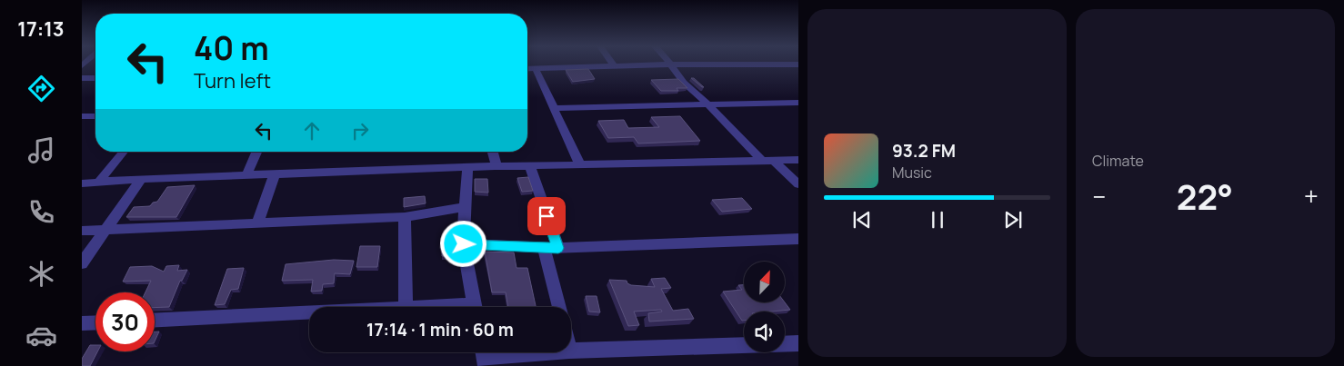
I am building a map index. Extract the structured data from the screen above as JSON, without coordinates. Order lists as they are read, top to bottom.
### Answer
{
  "north": "top right",
  "page": {
    "tabs": "17:13",
    "tile": "Climate",
    "turn": ["40 m", "Turn left"],
    "song": ["93.2 FM", "Music"],
    "heat": ["−", "22°", "+"],
    "limit": "30",
    "trip": "17:14 · 1 min · 60 m"
  }
}
